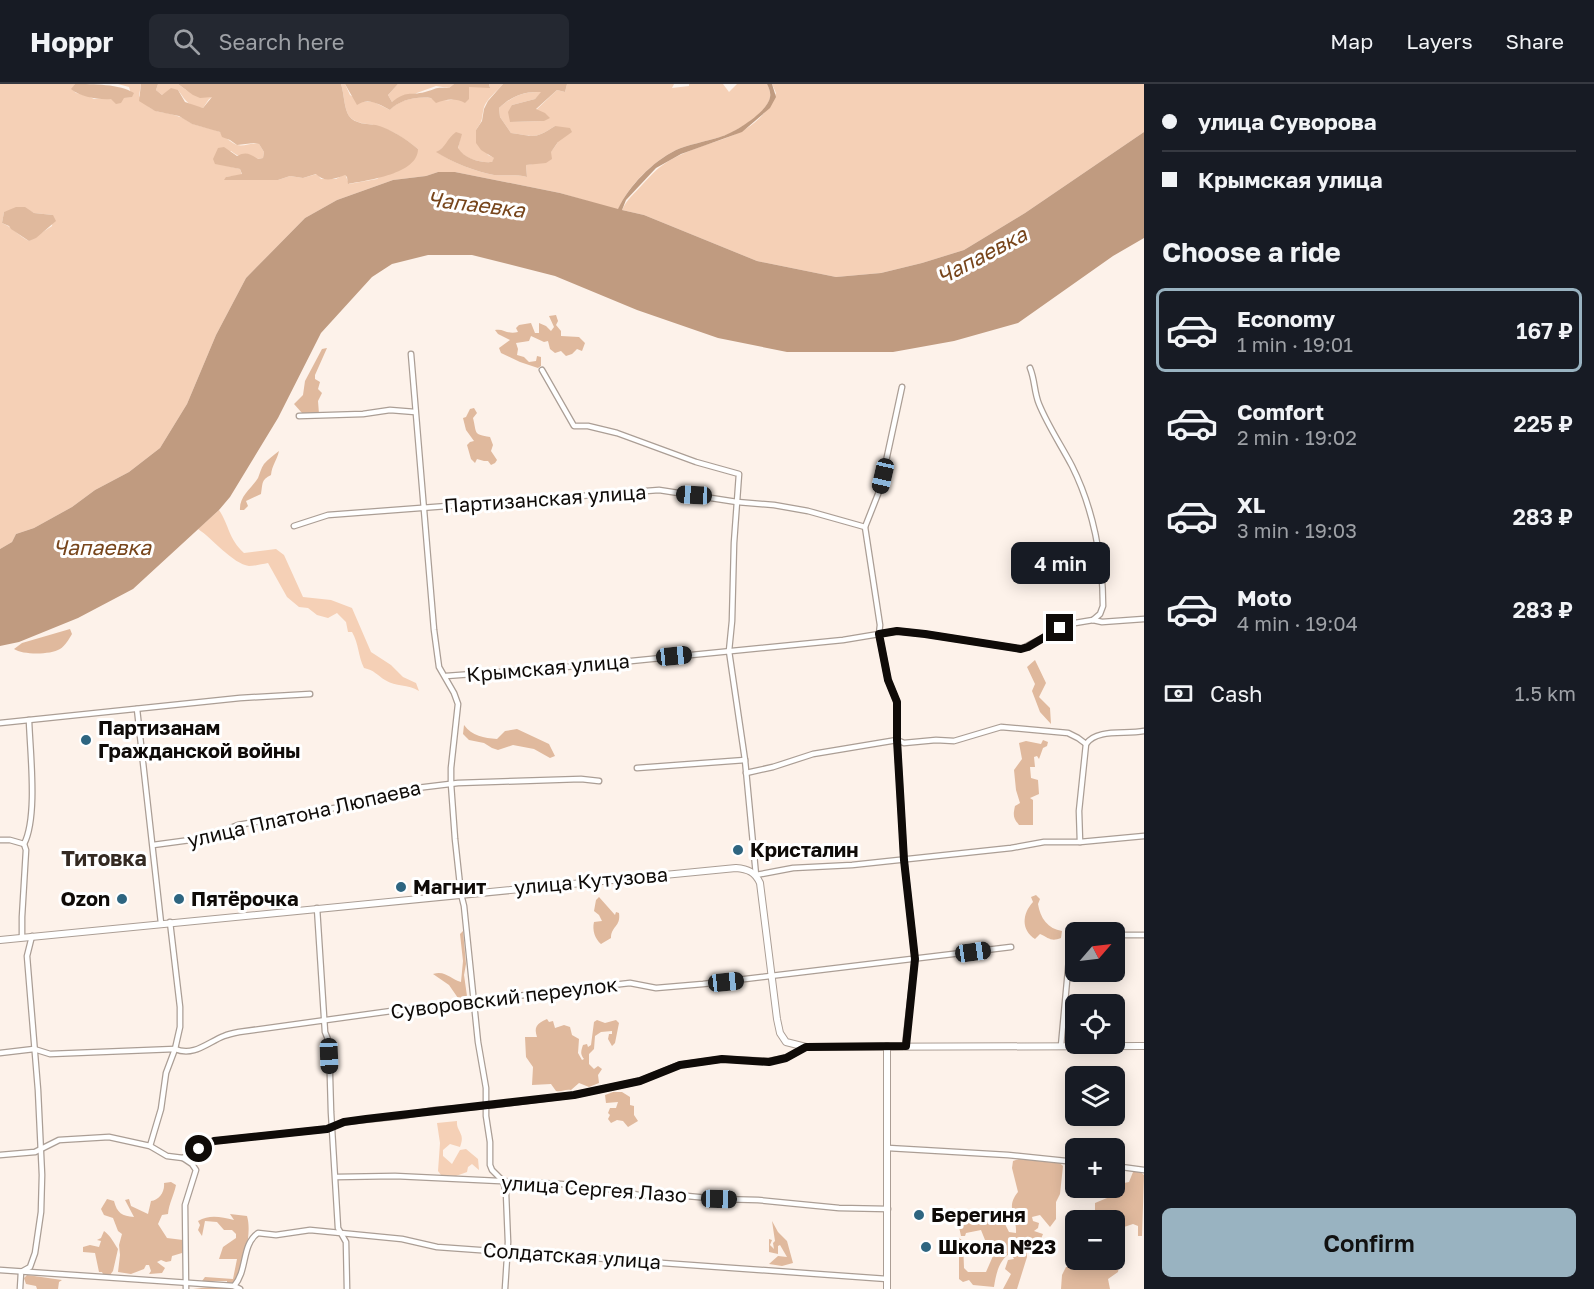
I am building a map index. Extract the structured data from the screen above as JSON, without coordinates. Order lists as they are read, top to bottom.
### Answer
{
  "streets": {
    "street": [
      "Партизанская улица",
      "Крымская улица",
      "улица Платона Люпаева",
      "улица Кутузова",
      "Суворовский переулок",
      "улица Сергея Лазо",
      "Солдатская улица"
    ]
  },
  "districts": ["Титовка"],
  "water": ["Чапаевка"],
  "places": [
    "Партизанам Гражданской войны",
    "Кристалин",
    "Магнит",
    "Ozon",
    "Пятёрочка",
    "Берегиня",
    "Школа №23"
  ],
  "north": "top right",
  "page": {
    "header": "Hoppr",
    "search": "Search here",
    "nav": ["Map", "Layers", "Share"],
    "banner": ["улица Суворова", "Крымская улица"],
    "heading": "Choose a ride",
    "list": [
      {
        "name": "Economy",
        "note": "1 min · 19:01",
        "value": "167 ₽"
      },
      {
        "name": "Comfort",
        "note": "2 min · 19:02",
        "value": "225 ₽"
      },
      {
        "name": "XL",
        "note": "3 min · 19:03",
        "value": "283 ₽"
      },
      {
        "name": "Moto",
        "note": "4 min · 19:04",
        "value": "283 ₽"
      }
    ],
    "bubble": "4 min",
    "pay": ["Cash", "1.5 km"],
    "map_buttons": ["+", "−"],
    "buttons": "Confirm"
  }
}
